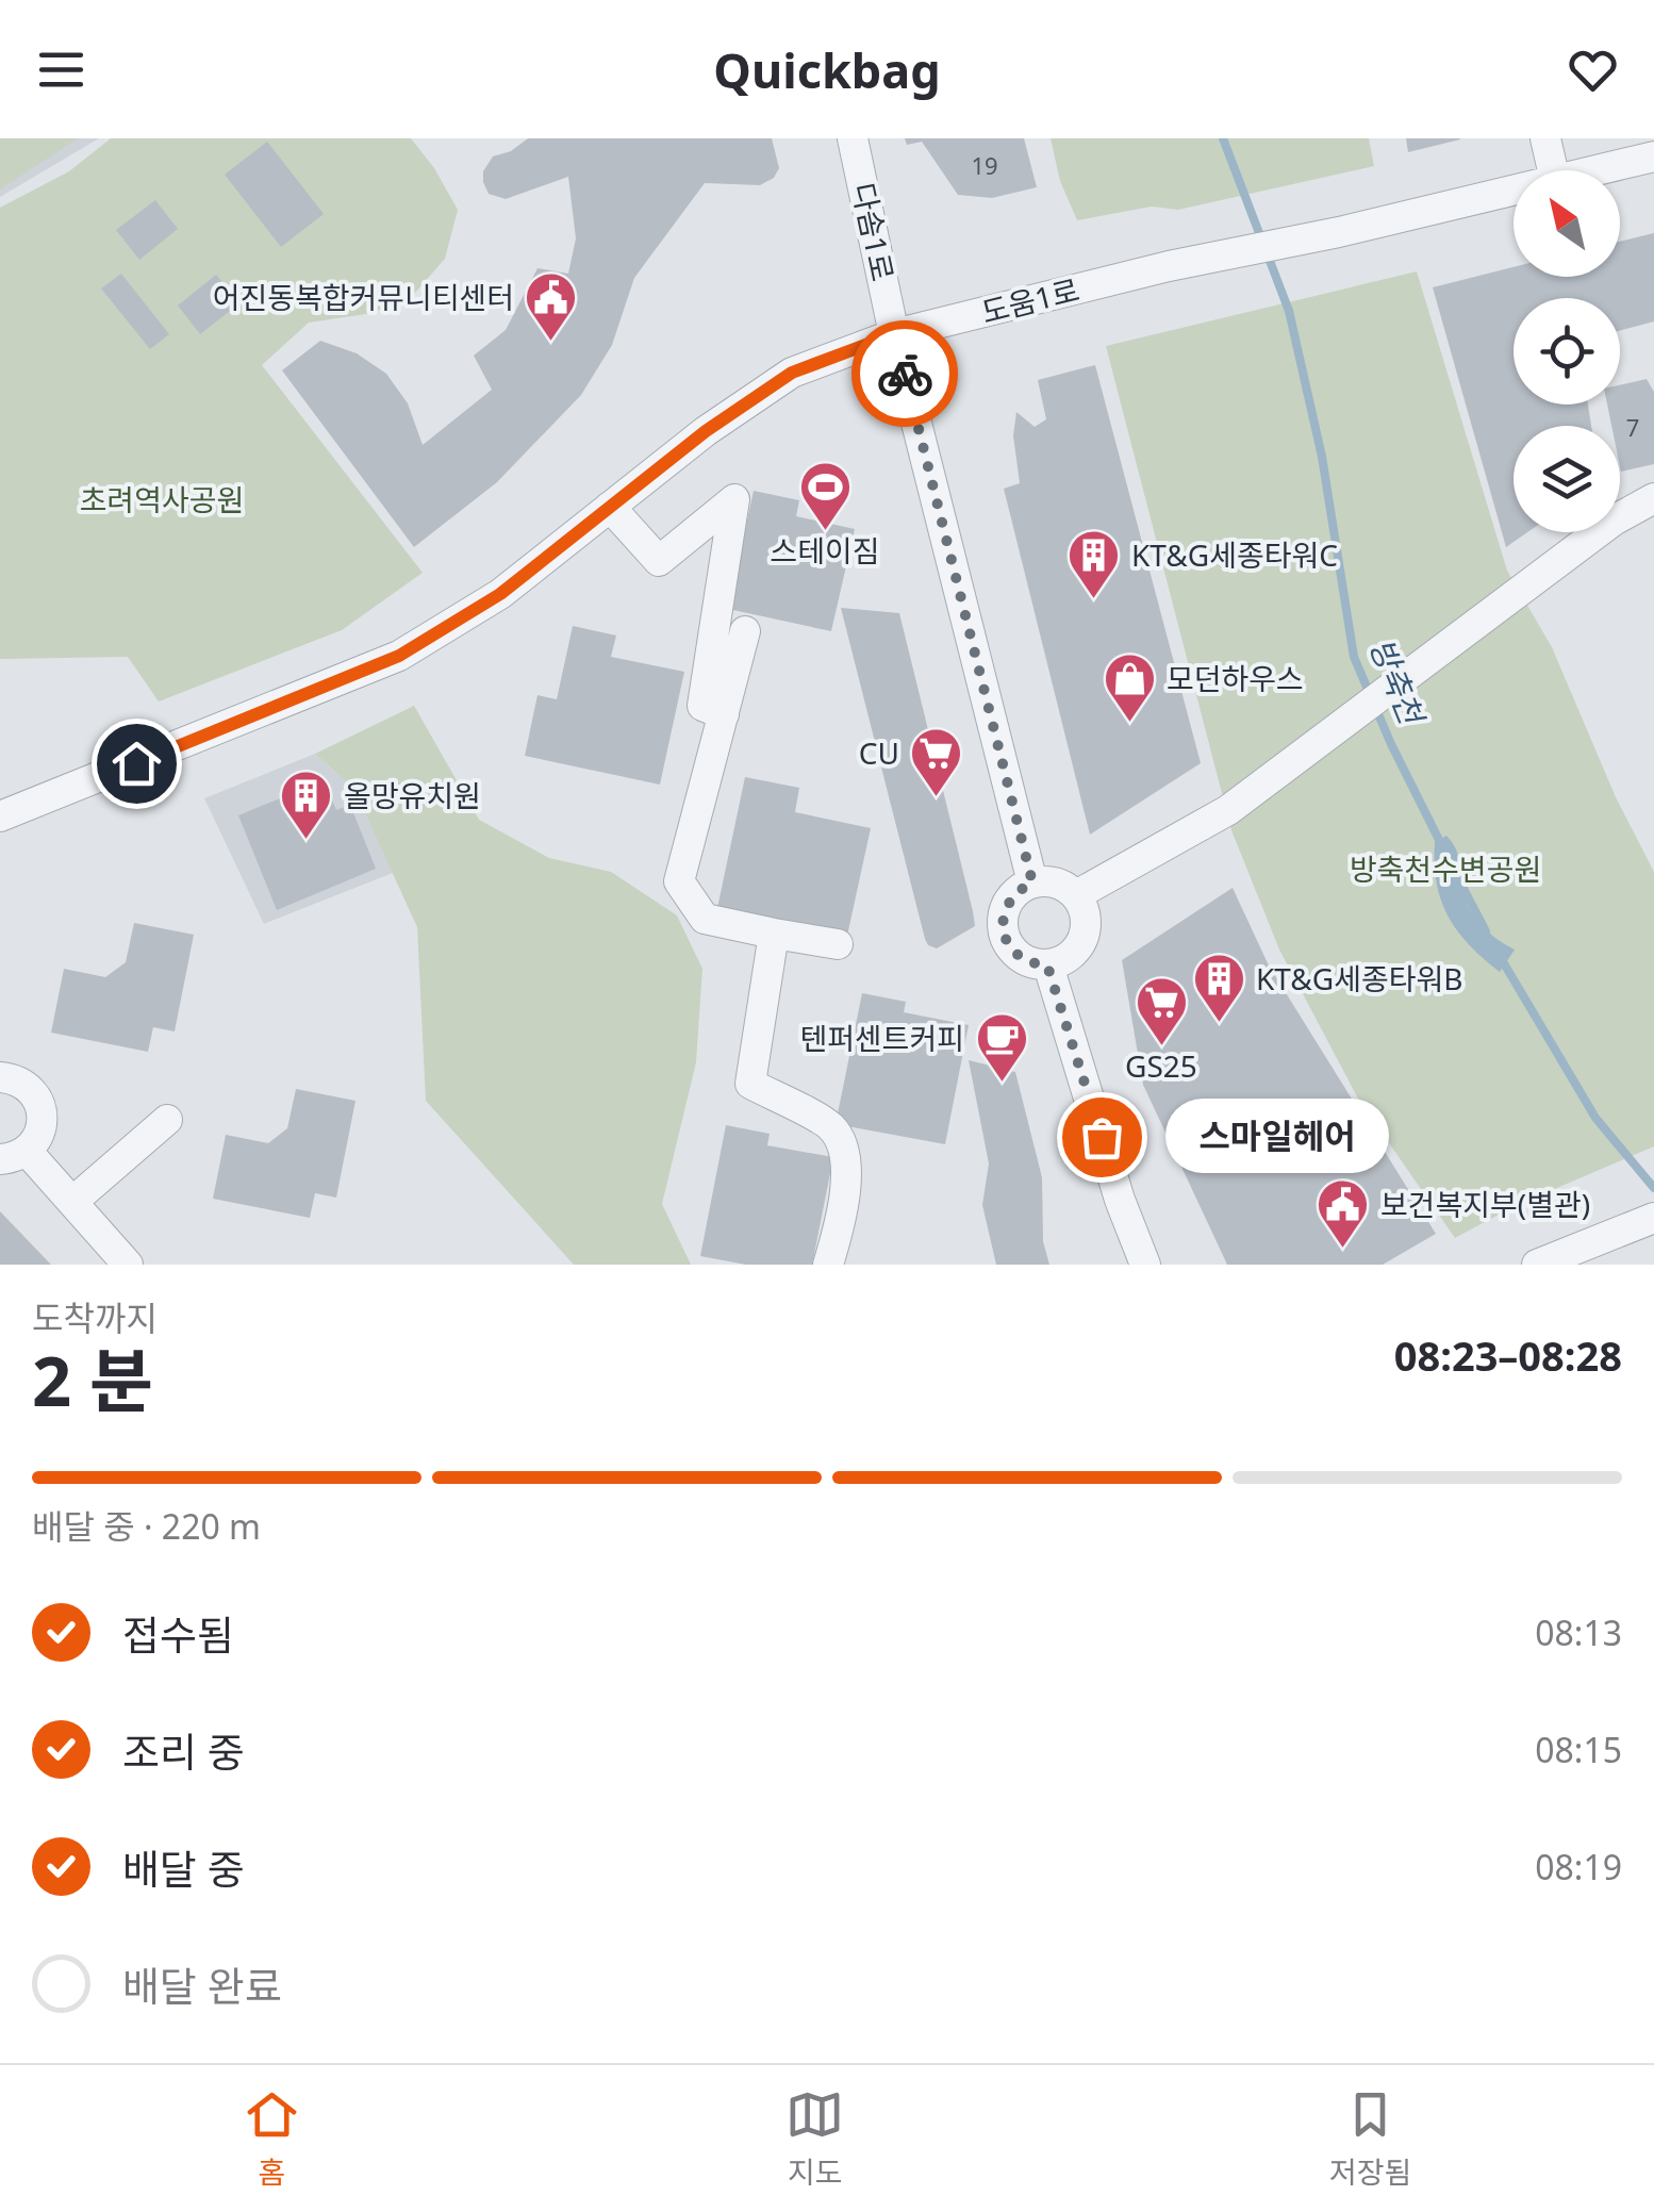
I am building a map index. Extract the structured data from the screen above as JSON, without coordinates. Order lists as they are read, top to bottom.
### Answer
{
  "streets": {
    "street": ["다솜1로", "도움1로"]
  },
  "crossings": [
    ["다솜1로", "도움1로"]
  ],
  "water": ["방축천"],
  "parks": ["초려역사공원", "방축천수변공원"],
  "places": {
    "public building": ["어진동복합커뮤니티센터", "보건복지부(별관)"],
    "sports": ["스테이짐"],
    "building": ["KT&G세종타워C", "올망유치원", "KT&G세종타워B"],
    "shop": ["모던하우스"],
    "supermarket": ["CU", "GS25"],
    "cafe": ["텐퍼센트커피"],
    "other": ["스마일헤어"]
  },
  "house_numbers": ["19", "7"],
  "north": "top left",
  "page": {
    "header": "Quickbag",
    "bubble": "스마일헤어",
    "heading": ["2 분", "도착까지", "08:23–08:28"],
    "bar": "배달 중 · 220 m",
    "list": [
      ["접수됨", "08:13"],
      ["조리 중", "08:15"],
      ["배달 중", "08:19"],
      "배달 완료"
    ],
    "tabs": ["홈", "지도", "저장됨"]
  }
}
